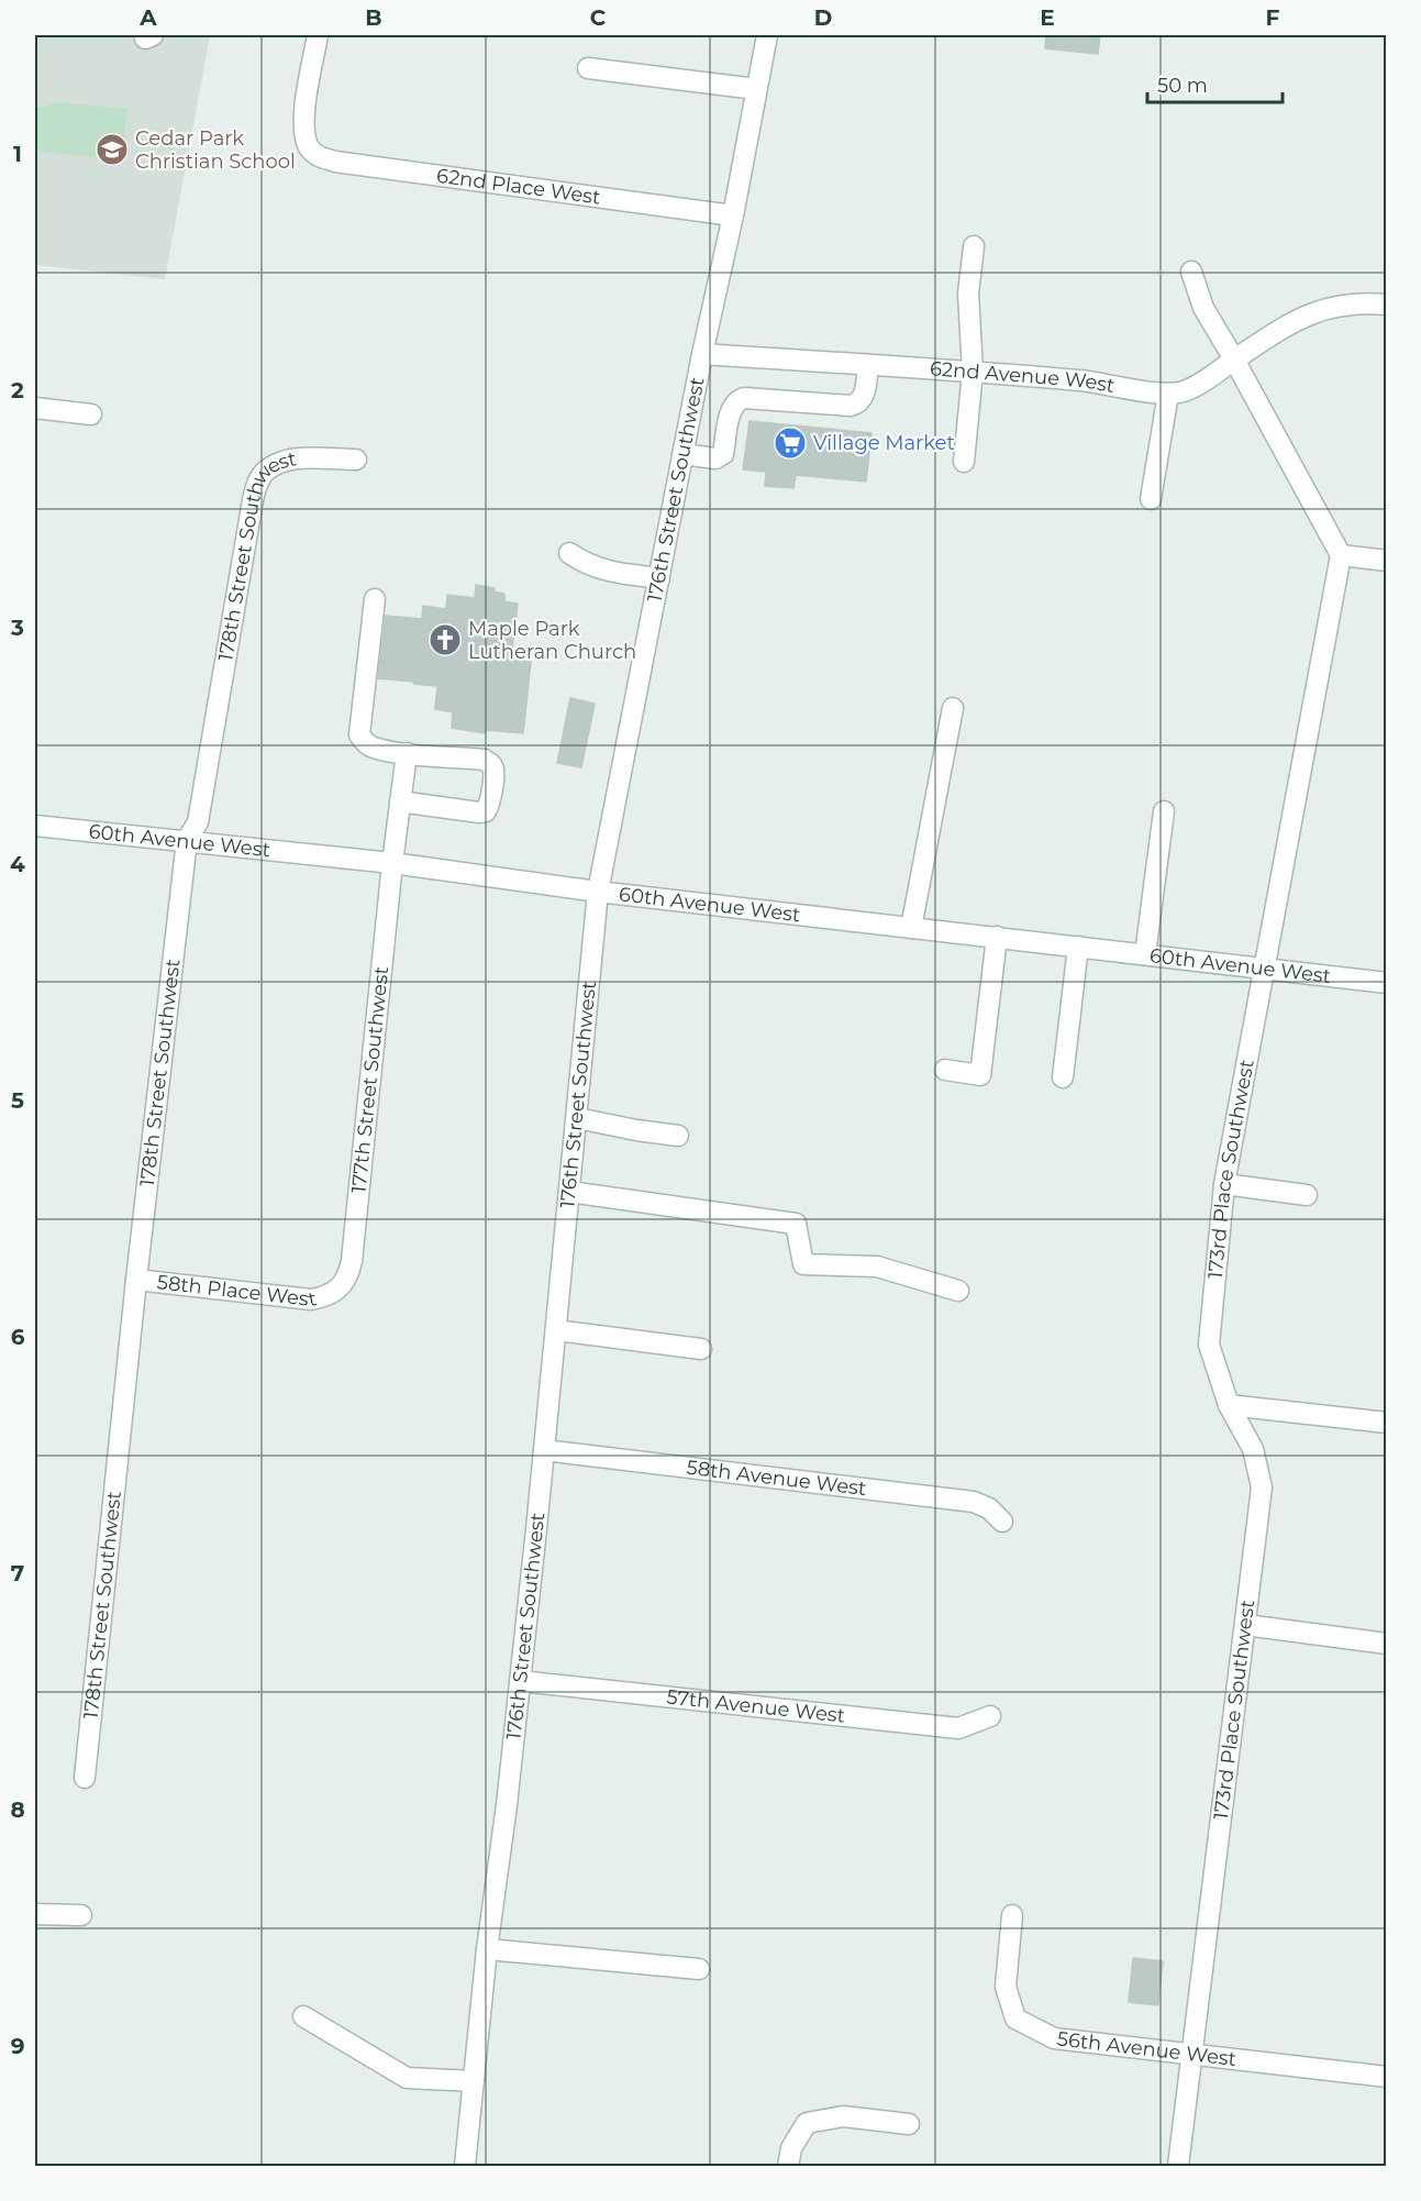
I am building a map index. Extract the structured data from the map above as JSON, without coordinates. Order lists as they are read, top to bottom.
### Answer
{
  "streets": {
    "street": [
      "62nd Place West",
      "62nd Avenue West",
      "176th Street Southwest",
      "178th Street Southwest",
      "60th Avenue West",
      "177th Street Southwest",
      "173rd Place Southwest",
      "58th Place West",
      "58th Avenue West",
      "57th Avenue West",
      "56th Avenue West"
    ]
  },
  "crossings": [
    ["62nd Place West", "176th Street Southwest"],
    ["62nd Avenue West", "176th Street Southwest"],
    ["176th Street Southwest", "60th Avenue West"],
    ["176th Street Southwest", "58th Avenue West"],
    ["176th Street Southwest", "57th Avenue West"],
    ["178th Street Southwest", "60th Avenue West"],
    ["178th Street Southwest", "58th Place West"],
    ["60th Avenue West", "177th Street Southwest"],
    ["60th Avenue West", "173rd Place Southwest"],
    ["177th Street Southwest", "58th Place West"],
    ["173rd Place Southwest", "56th Avenue West"]
  ],
  "places": {
    "school or university": ["Cedar Park Christian School"],
    "supermarket": ["Village Market"],
    "church": ["Maple Park Lutheran Church"]
  },
  "scale_bar": "50 m",
  "grid": {
    "columns": [
      "A",
      "B",
      "C",
      "D",
      "E",
      "F"
    ],
    "rows": [
      "1",
      "2",
      "3",
      "4",
      "5",
      "6",
      "7",
      "8",
      "9"
    ]
  }
}
